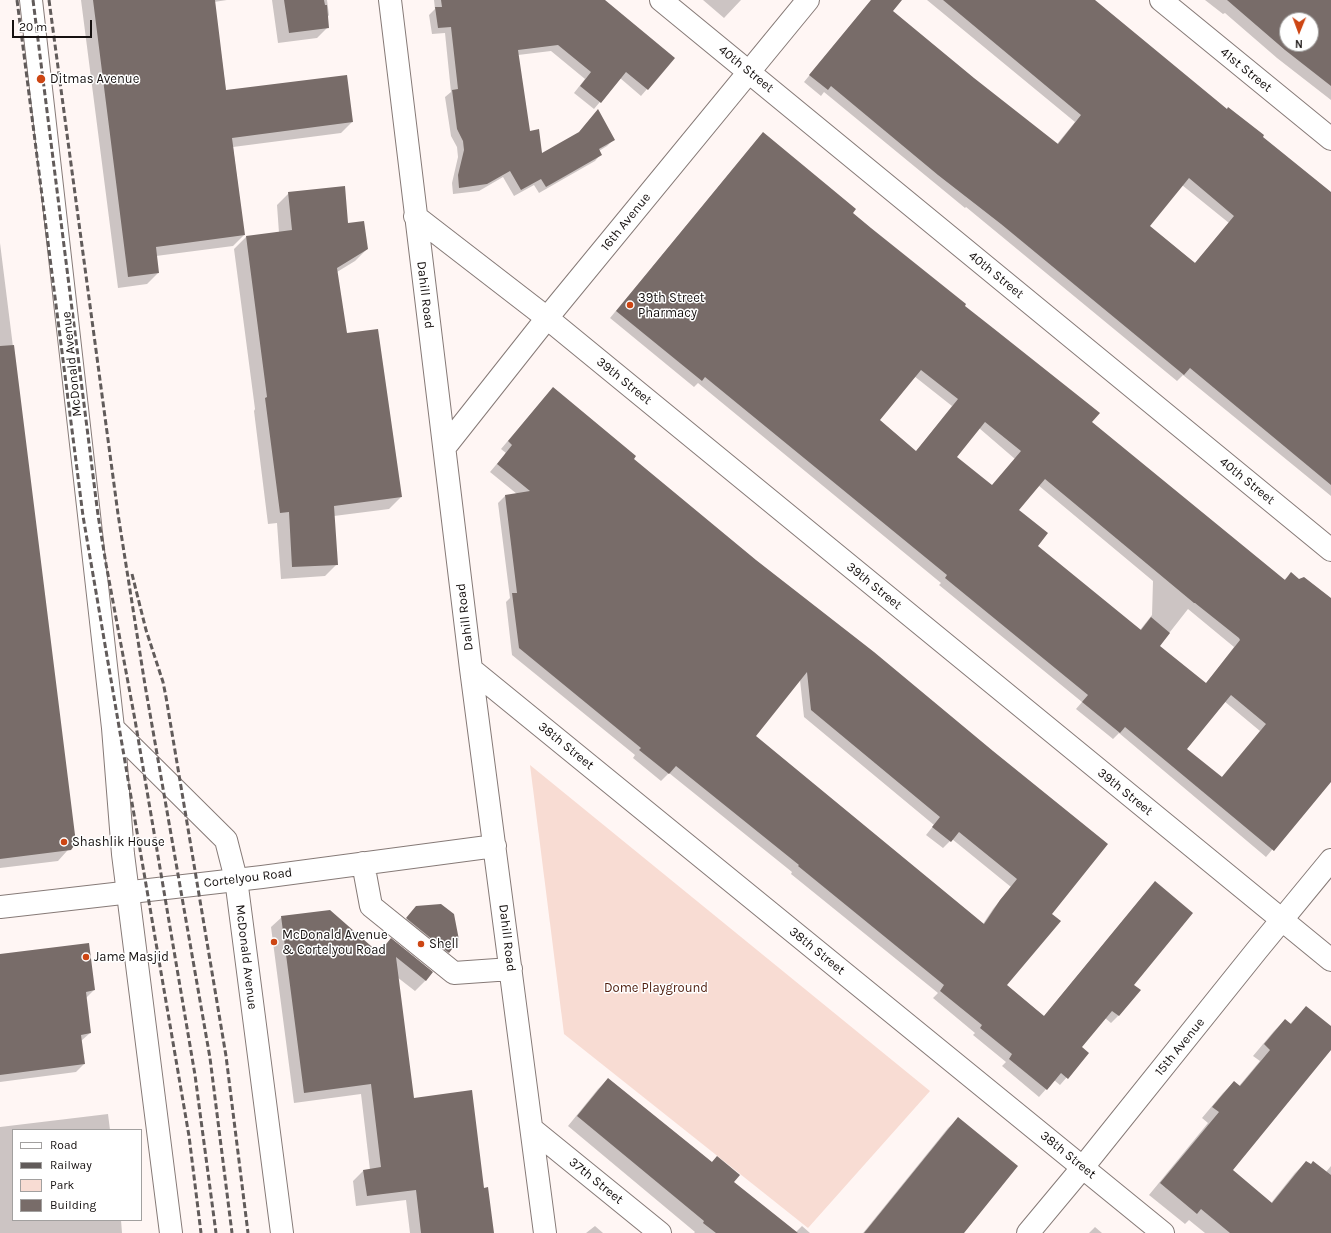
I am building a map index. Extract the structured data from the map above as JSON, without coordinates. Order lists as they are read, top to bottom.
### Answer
{
  "streets": {
    "street": [
      "40th Street",
      "41st Street",
      "16th Avenue",
      "Dahill Road",
      "McDonald Avenue",
      "39th Street",
      "38th Street",
      "Cortelyou Road",
      "15th Avenue",
      "37th Street"
    ]
  },
  "crossings": [
    ["40th Street", "16th Avenue"],
    ["16th Avenue", "Dahill Road"],
    ["16th Avenue", "39th Street"],
    ["Dahill Road", "39th Street"],
    ["Dahill Road", "38th Street"],
    ["Dahill Road", "Cortelyou Road"],
    ["Dahill Road", "37th Street"],
    ["McDonald Avenue", "Cortelyou Road"],
    ["39th Street", "15th Avenue"],
    ["38th Street", "15th Avenue"]
  ],
  "parks": ["Dome Playground"],
  "places": [
    "Ditmas Avenue",
    "39th Street Pharmacy",
    "Shashlik House",
    "McDonald Avenue & Cortelyou Road",
    "Shell",
    "Jame Masjid"
  ],
  "legend": [
    "Road",
    "Railway",
    "Park",
    "Building"
  ],
  "scale_bar": "20 m",
  "north": "bottom"
}
